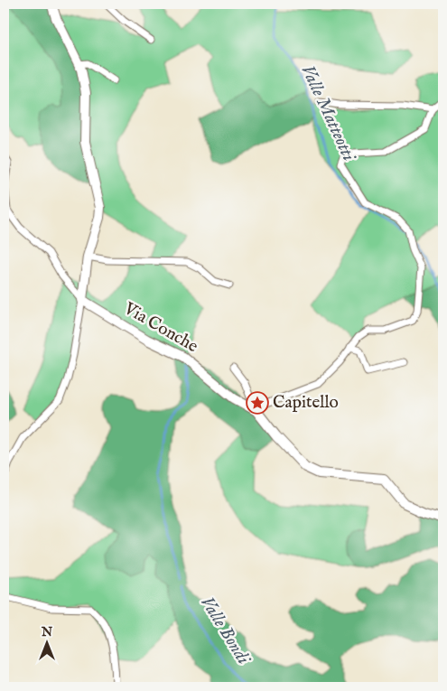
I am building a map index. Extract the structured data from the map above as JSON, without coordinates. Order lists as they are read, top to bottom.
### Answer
{
  "streets": {
    "street": ["Via Conche"]
  },
  "water": ["Valle Matteotti", "Valle Bondi"],
  "places": {
    "place": ["Capitello"]
  },
  "north": "top"
}
